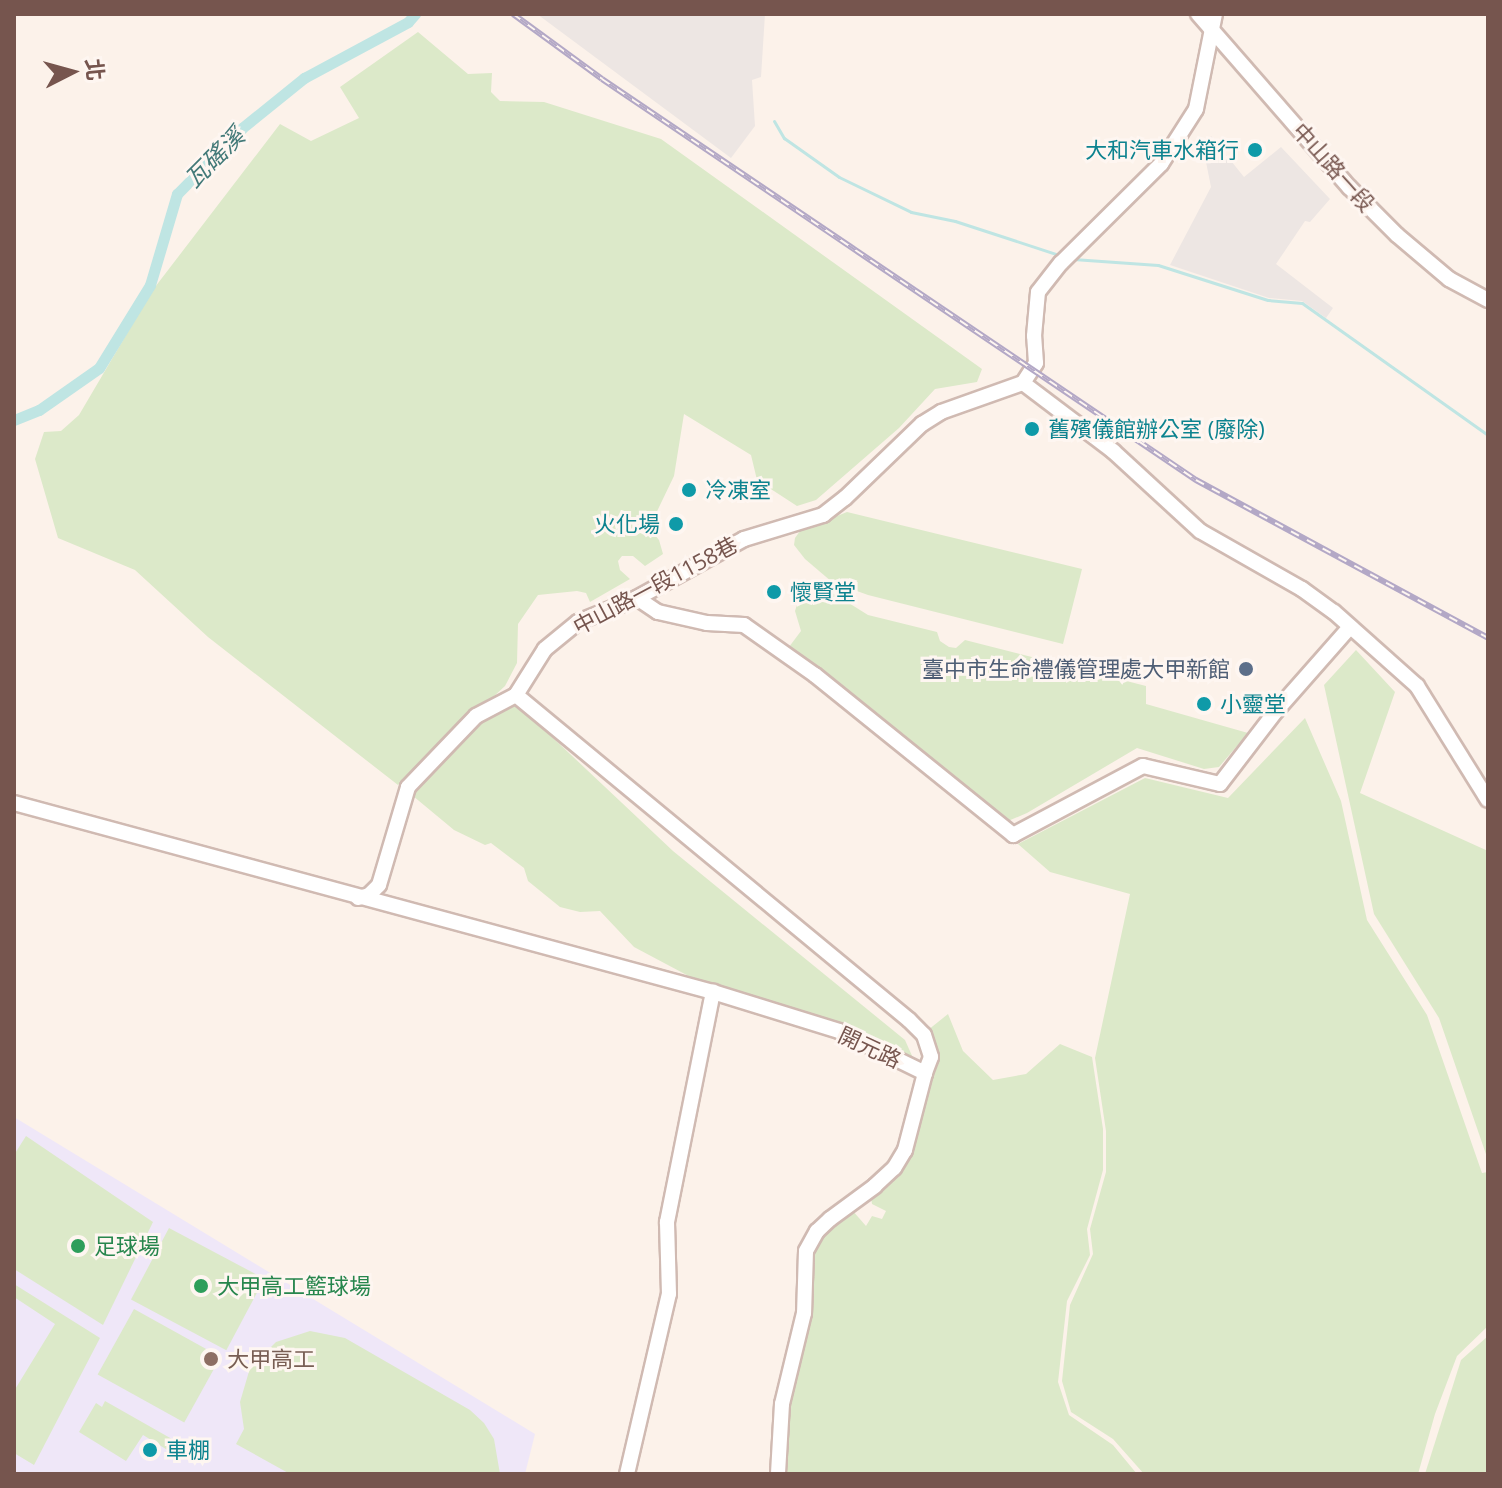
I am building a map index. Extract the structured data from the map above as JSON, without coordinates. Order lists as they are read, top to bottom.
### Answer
{
  "streets": {
    "street": ["中山路一段", "中山路一段1158巷", "開元路"]
  },
  "water": ["瓦磘溪"],
  "places": [
    "大和汽車水箱行",
    "舊殯儀館辦公室 (廢除)",
    "冷凍室",
    "火化場",
    "懷賢堂",
    "臺中市生命禮儀管理處大甲新館",
    "小靈堂",
    "足球場",
    "大甲高工籃球場",
    "大甲高工",
    "車棚"
  ],
  "north": "right"
}
